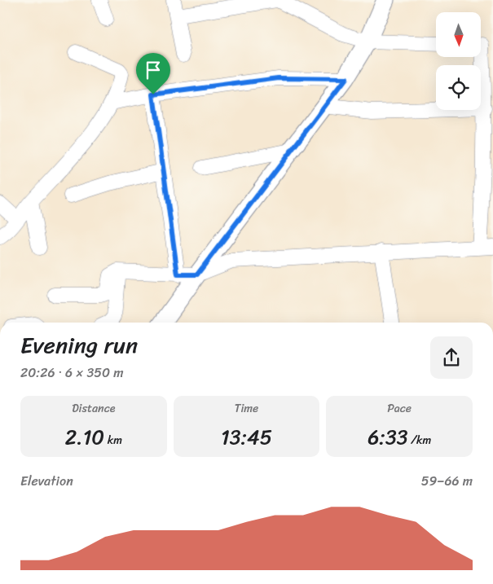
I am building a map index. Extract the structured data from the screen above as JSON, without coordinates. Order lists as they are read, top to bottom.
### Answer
{
  "north": "bottom",
  "page": {
    "heading": ["Evening run", "20:26 · 6 × 350 m"],
    "stats": [
      ["Distance", "2.10 km"],
      ["Time", "13:45"],
      ["Pace", "6:33 /km"]
    ],
    "chart": ["Elevation", "59–66 m"]
  }
}
